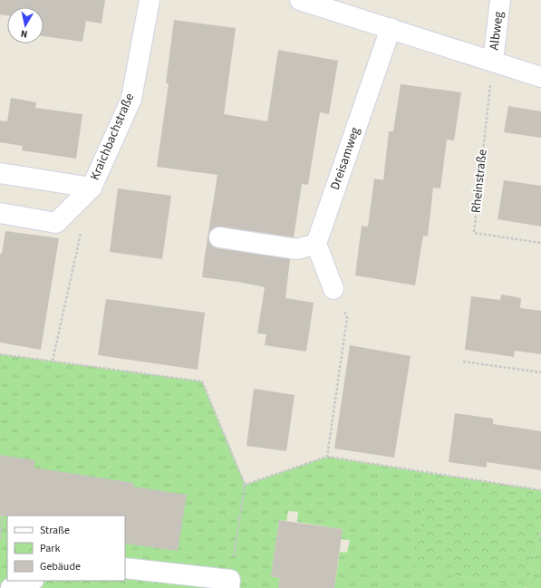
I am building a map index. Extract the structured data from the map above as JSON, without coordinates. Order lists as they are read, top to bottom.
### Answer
{
  "streets": {
    "street": ["Albweg", "Kraichbachstraße", "Dreisamweg"],
    "path": ["Rheinstraße"]
  },
  "crossings": [
    ["Albweg", "Rheinstraße"]
  ],
  "legend": ["Straße", "Park", "Gebäude"],
  "north": "bottom"
}
